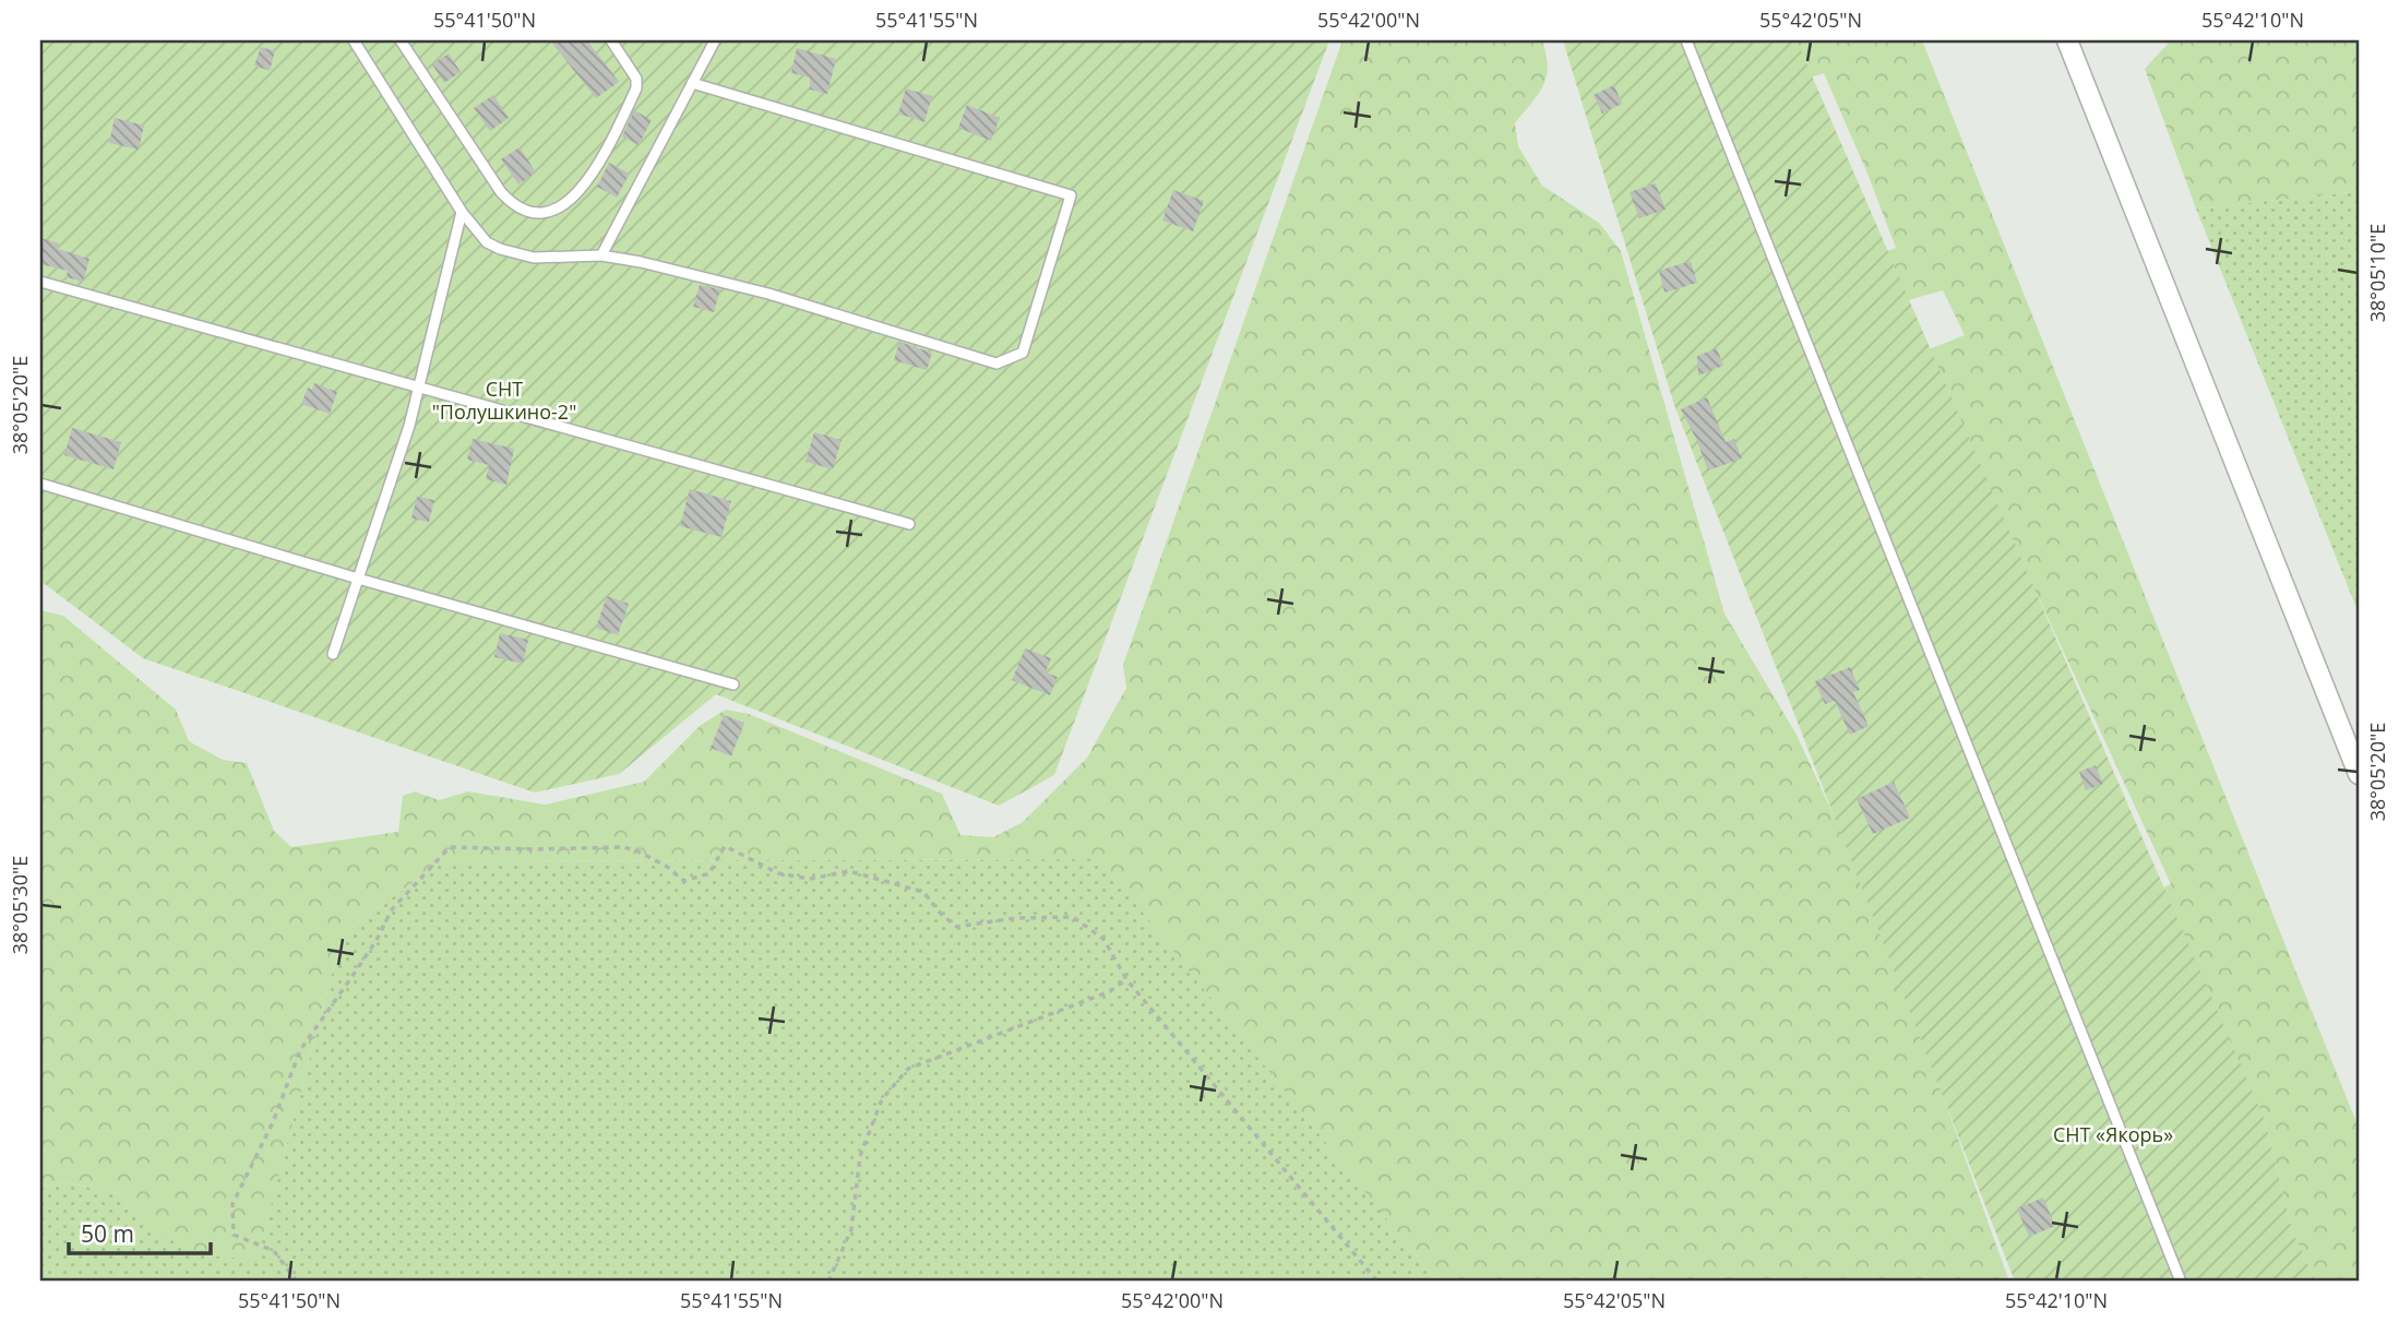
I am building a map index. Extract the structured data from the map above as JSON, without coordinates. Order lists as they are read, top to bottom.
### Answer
{
  "parks": ["СНТ \"Полушкино-2\"", "СНТ «Якорь»"],
  "scale_bar": "50 m",
  "coordinates": [
    "55°41'50\"N",
    "55°41'55\"N",
    "55°42'00\"N",
    "55°42'05\"N",
    "55°42'10\"N",
    "38°05'10\"E",
    "38°05'20\"E",
    "38°05'30\"E"
  ]
}
